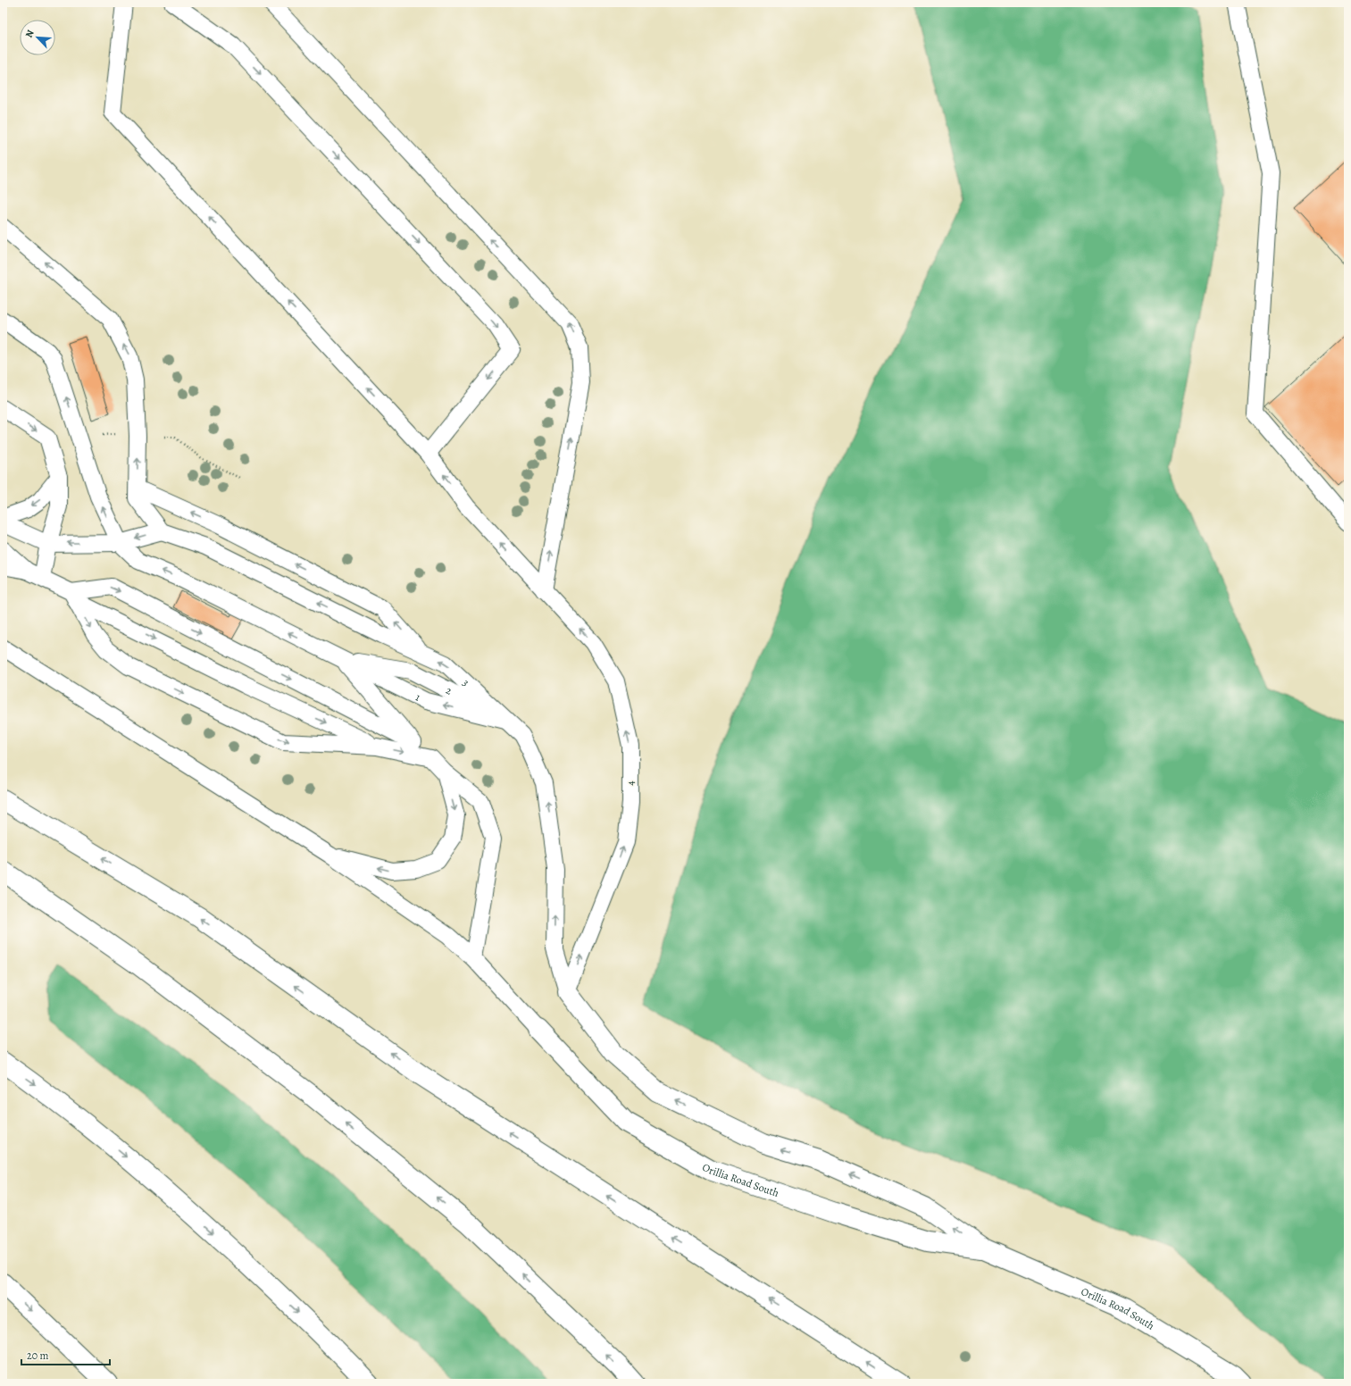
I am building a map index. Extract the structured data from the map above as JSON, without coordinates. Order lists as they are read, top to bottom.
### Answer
{
  "streets": {
    "main road": ["Orillia Road South"],
    "lane": [
      "3",
      "2",
      "1",
      "4"
    ]
  },
  "crossings": [
    ["3", "2"],
    ["3", "1"],
    ["3", "4"],
    ["3", "Orillia Road South"],
    ["2", "1"],
    ["4", "Orillia Road South"]
  ],
  "one_way": ["4"],
  "scale_bar": "20 m",
  "north": "top left"
}
